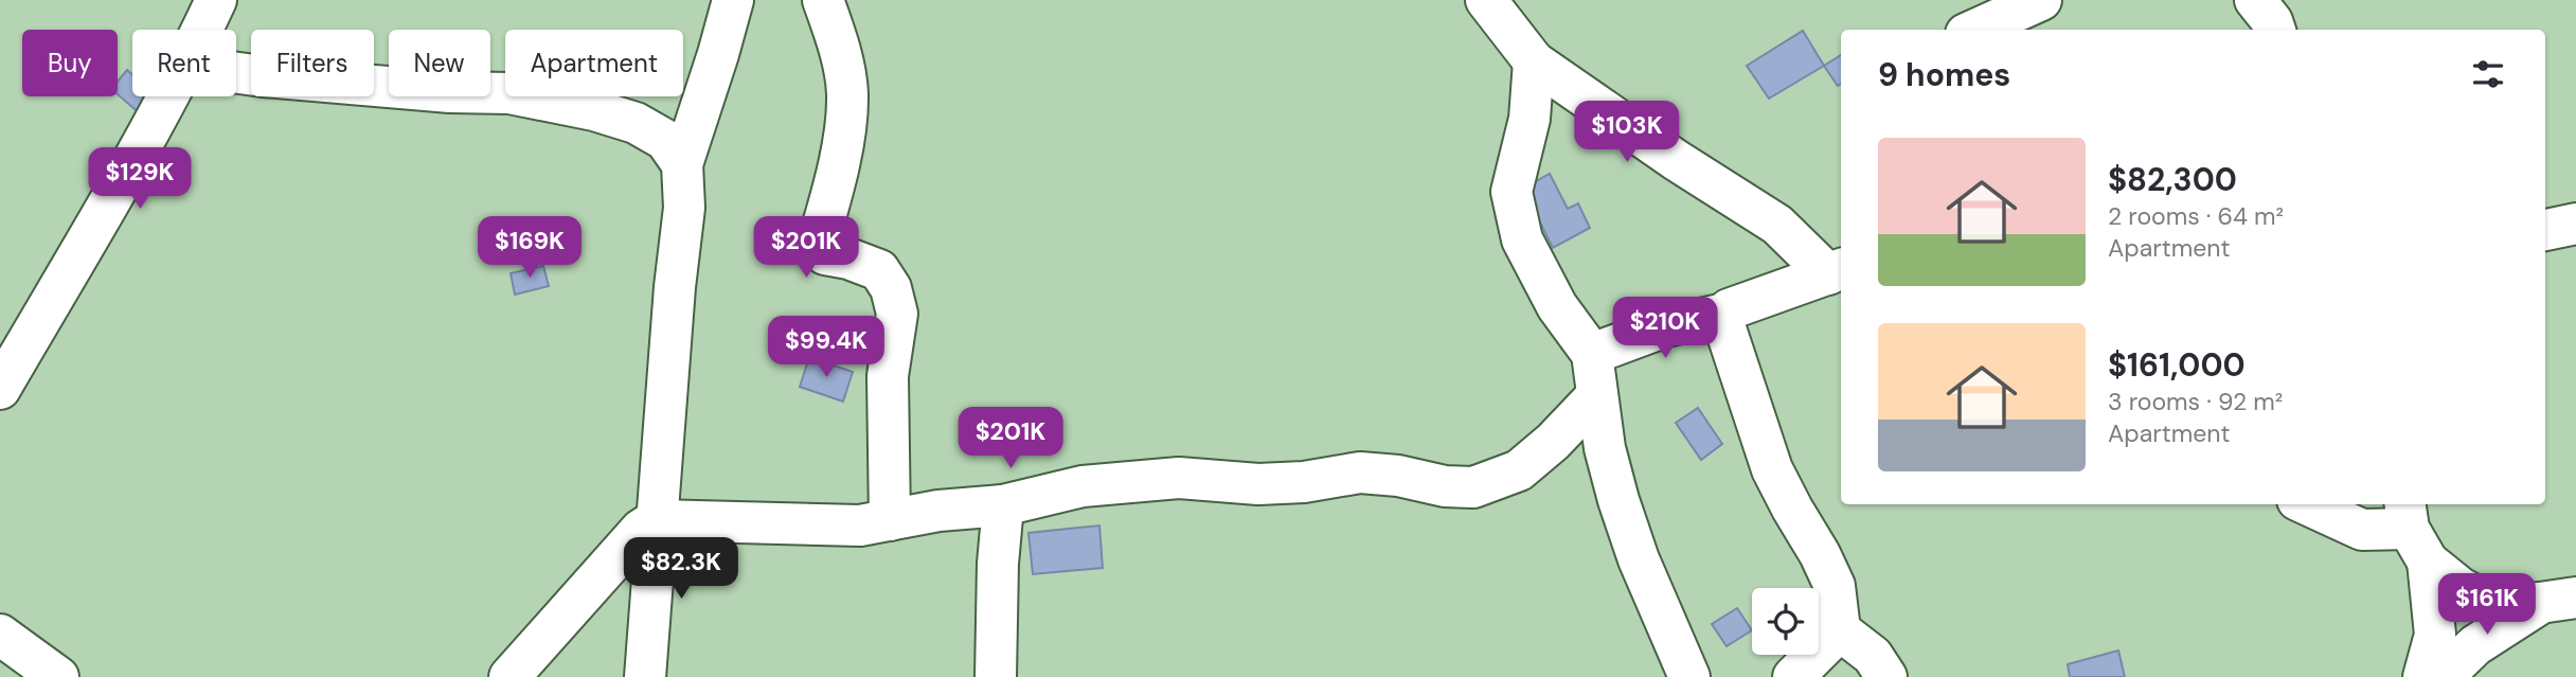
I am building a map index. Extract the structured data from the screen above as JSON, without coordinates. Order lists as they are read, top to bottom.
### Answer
{
  "page": {
    "chip": [
      "Buy",
      "Rent",
      "Filters",
      "New",
      "Apartment"
    ],
    "heading": "9 homes",
    "price": [
      "$103K",
      "$129K",
      "$169K",
      "$201K",
      "$210K",
      "$99.4K",
      "$201K",
      "$82.3K",
      "$161K"
    ],
    "list": [
      {
        "name": "$82,300",
        "note": "2 rooms · 64 m² · Apartment"
      },
      {
        "name": "$161,000",
        "note": "3 rooms · 92 m² · Apartment"
      }
    ]
  }
}
